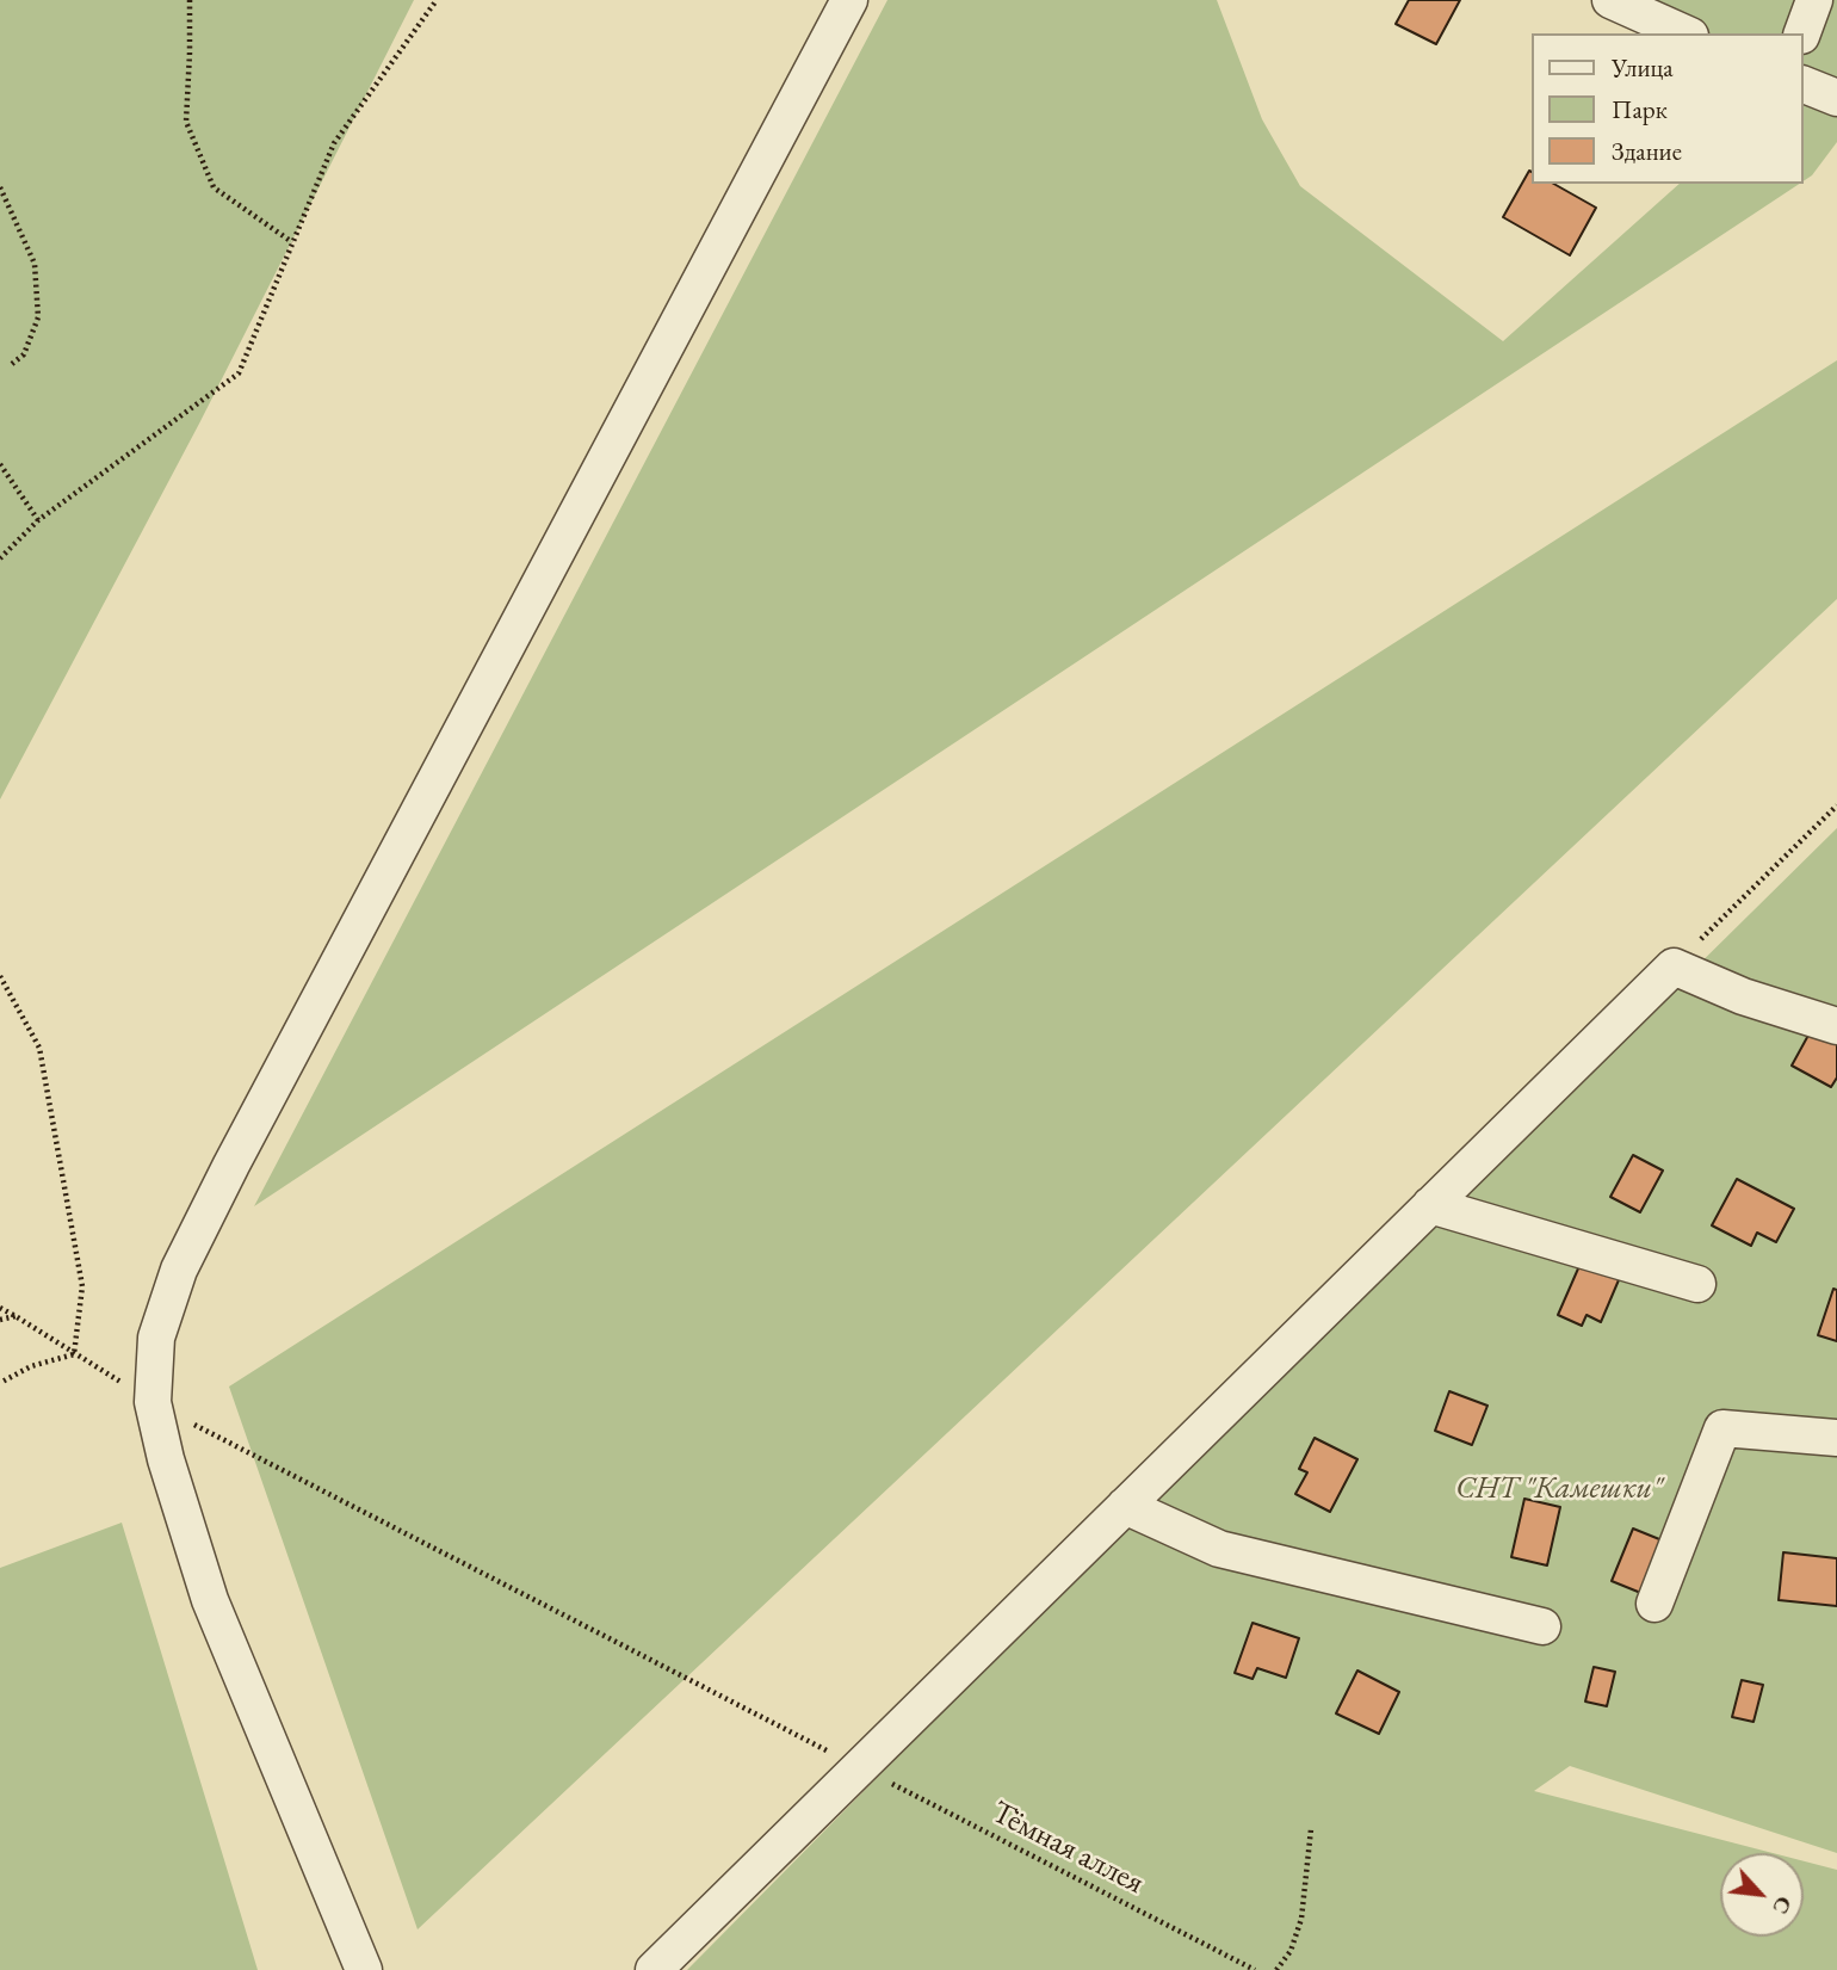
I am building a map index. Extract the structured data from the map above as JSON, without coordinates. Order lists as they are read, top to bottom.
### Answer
{
  "streets": {
    "path": ["Тёмная аллея"]
  },
  "parks": ["СНТ \"Камешки\""],
  "legend": ["Улица", "Парк", "Здание"],
  "north": "bottom right"
}
